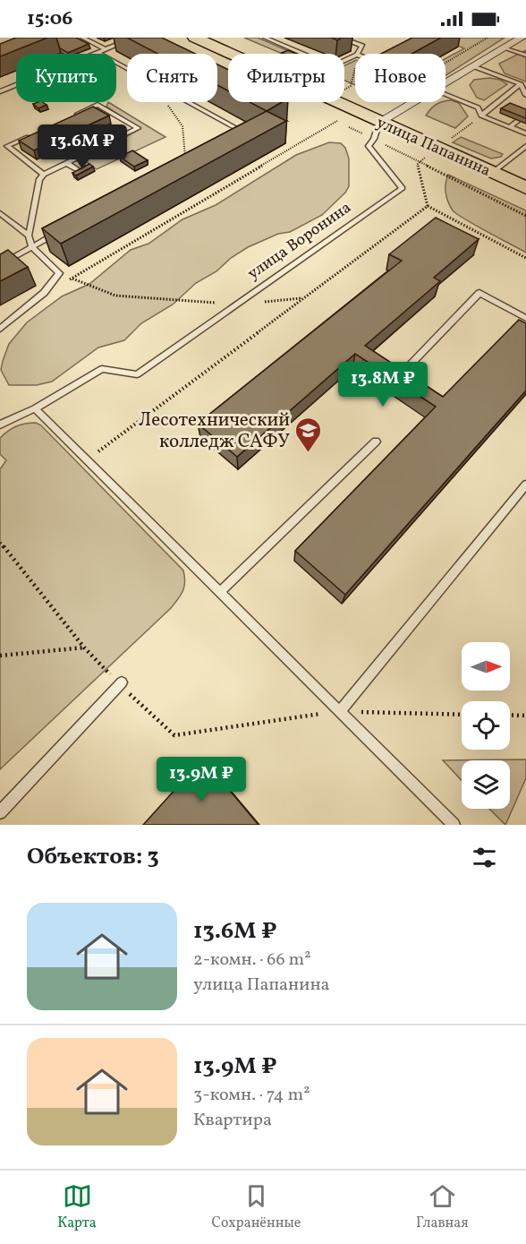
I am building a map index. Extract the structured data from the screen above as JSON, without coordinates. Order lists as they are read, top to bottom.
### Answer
{
  "streets": {
    "main road": ["улица Папанина"],
    "lane": ["улица Воронина"]
  },
  "crossings": [
    ["улица Папанина", "улица Воронина"]
  ],
  "places": {
    "school or university": ["Лесотехнический колледж САФУ"]
  },
  "north": "right",
  "page": {
    "status": "15:06",
    "chip": [
      "Купить",
      "Снять",
      "Фильтры",
      "Новое"
    ],
    "price": ["13.6M ₽", "13.8M ₽", "13.9M ₽"],
    "heading": "Объектов: 3",
    "list": [
      {
        "name": "13.6M ₽",
        "note": "2-комн. · 66 m² · улица Папанина"
      },
      {
        "name": "13.9M ₽",
        "note": "3-комн. · 74 m² · Квартира"
      }
    ],
    "tabs": ["Карта", "Сохранённые", "Главная"]
  }
}
